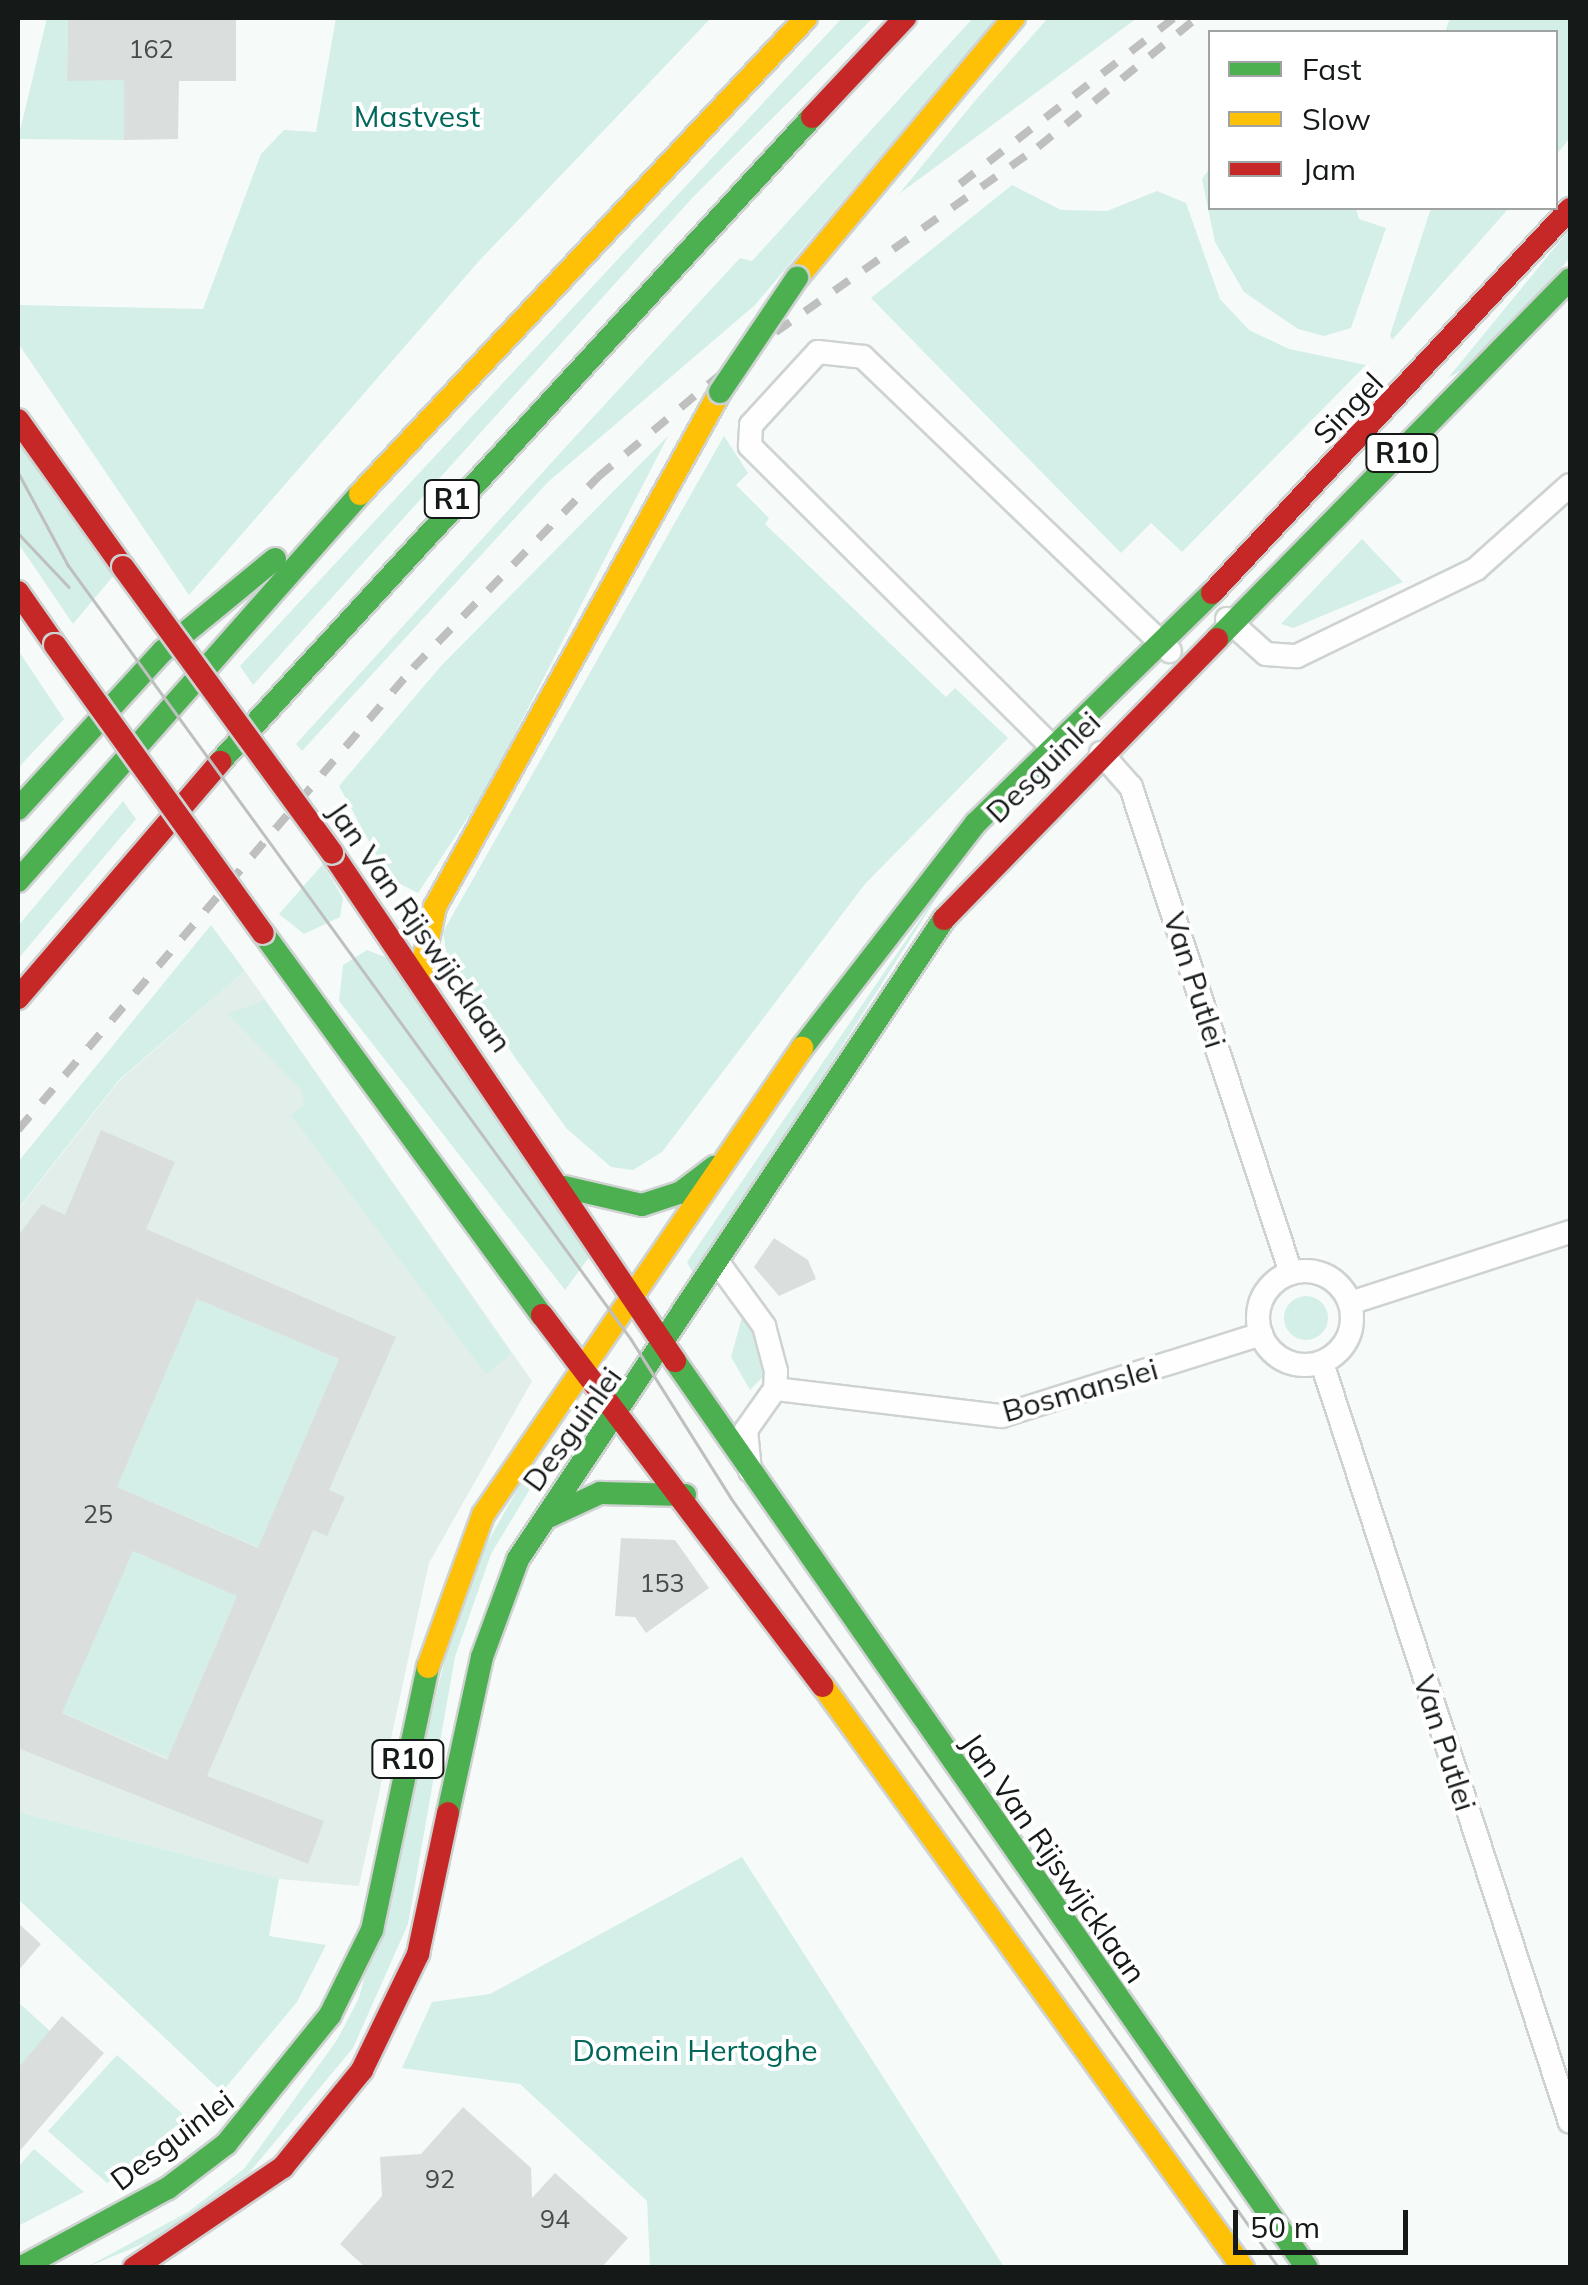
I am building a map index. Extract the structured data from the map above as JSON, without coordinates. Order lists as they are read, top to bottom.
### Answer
{
  "streets": {
    "main road": [
      "Singel",
      "R10",
      "R1",
      "Desguinlei",
      "Jan Van Rijswijcklaan"
    ],
    "street": ["Van Putlei", "Bosmanslei"]
  },
  "crossings": [
    ["Singel", "Desguinlei"],
    ["R10", "Desguinlei"],
    ["Desguinlei", "Jan Van Rijswijcklaan"],
    ["Desguinlei", "Van Putlei"],
    ["Jan Van Rijswijcklaan", "Bosmanslei"],
    ["Van Putlei", "Bosmanslei"]
  ],
  "parks": ["Mastvest", "Domein Hertoghe"],
  "house_numbers": [
    "162",
    "25",
    "153",
    "92",
    "94"
  ],
  "legend": ["Fast", "Slow", "Jam"],
  "scale_bar": "50 m"
}
